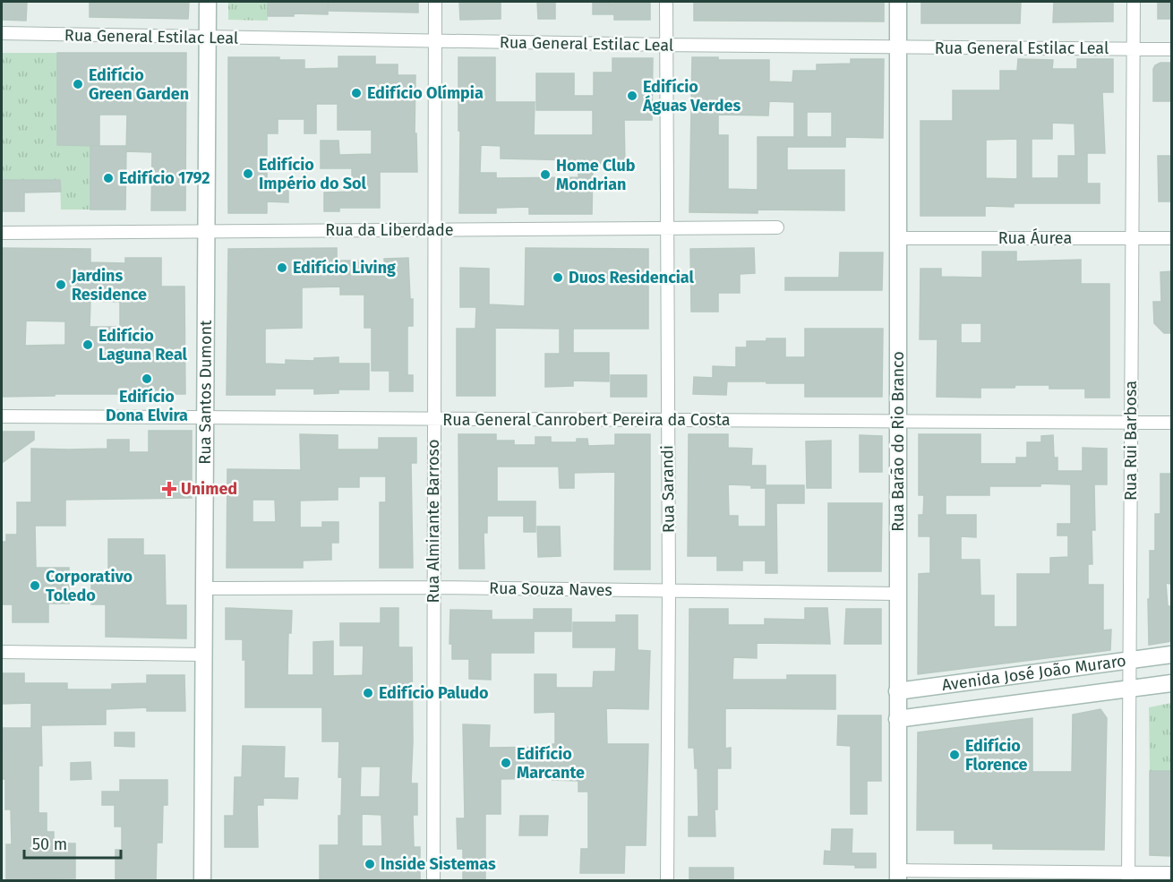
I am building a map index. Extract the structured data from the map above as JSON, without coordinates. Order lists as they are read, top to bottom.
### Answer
{
  "streets": {
    "street": [
      "Rua General Estilac Leal",
      "Rua da Liberdade",
      "Rua Áurea",
      "Rua Santos Dumont",
      "Rua General Canrobert Pereira da Costa",
      "Rua Rui Barbosa",
      "Rua Barão do Rio Branco",
      "Rua Sarandi",
      "Rua Almirante Barroso",
      "Rua Souza Naves",
      "Avenida José João Muraro"
    ]
  },
  "crossings": [
    ["Rua General Estilac Leal", "Rua Santos Dumont"],
    ["Rua General Estilac Leal", "Rua Rui Barbosa"],
    ["Rua General Estilac Leal", "Rua Barão do Rio Branco"],
    ["Rua General Estilac Leal", "Rua Sarandi"],
    ["Rua General Estilac Leal", "Rua Almirante Barroso"],
    ["Rua da Liberdade", "Rua Santos Dumont"],
    ["Rua da Liberdade", "Rua Sarandi"],
    ["Rua da Liberdade", "Rua Almirante Barroso"],
    ["Rua Áurea", "Rua Rui Barbosa"],
    ["Rua Áurea", "Rua Barão do Rio Branco"],
    ["Rua Santos Dumont", "Rua General Canrobert Pereira da Costa"],
    ["Rua Santos Dumont", "Rua Souza Naves"],
    ["Rua General Canrobert Pereira da Costa", "Rua Rui Barbosa"],
    ["Rua General Canrobert Pereira da Costa", "Rua Barão do Rio Branco"],
    ["Rua General Canrobert Pereira da Costa", "Rua Sarandi"],
    ["Rua General Canrobert Pereira da Costa", "Rua Almirante Barroso"],
    ["Rua Rui Barbosa", "Avenida José João Muraro"],
    ["Rua Barão do Rio Branco", "Rua Souza Naves"],
    ["Rua Barão do Rio Branco", "Avenida José João Muraro"],
    ["Rua Sarandi", "Rua Souza Naves"],
    ["Rua Almirante Barroso", "Rua Souza Naves"]
  ],
  "places": {
    "other": [
      "Edifício Green Garden",
      "Edifício Olímpia",
      "Edifício Águas Verdes",
      "Edifício Império do Sol",
      "Home Club Mondrian",
      "Edifício 1792",
      "Edifício Living",
      "Duos Residencial",
      "Jardins Residence",
      "Edifício Laguna Real",
      "Edifício Dona Elvira",
      "Corporativo Toledo",
      "Edifício Paludo",
      "Edifício Florence",
      "Edifício Marcante",
      "Inside Sistemas"
    ],
    "health": ["Unimed"]
  },
  "scale_bar": "50 m"
}
